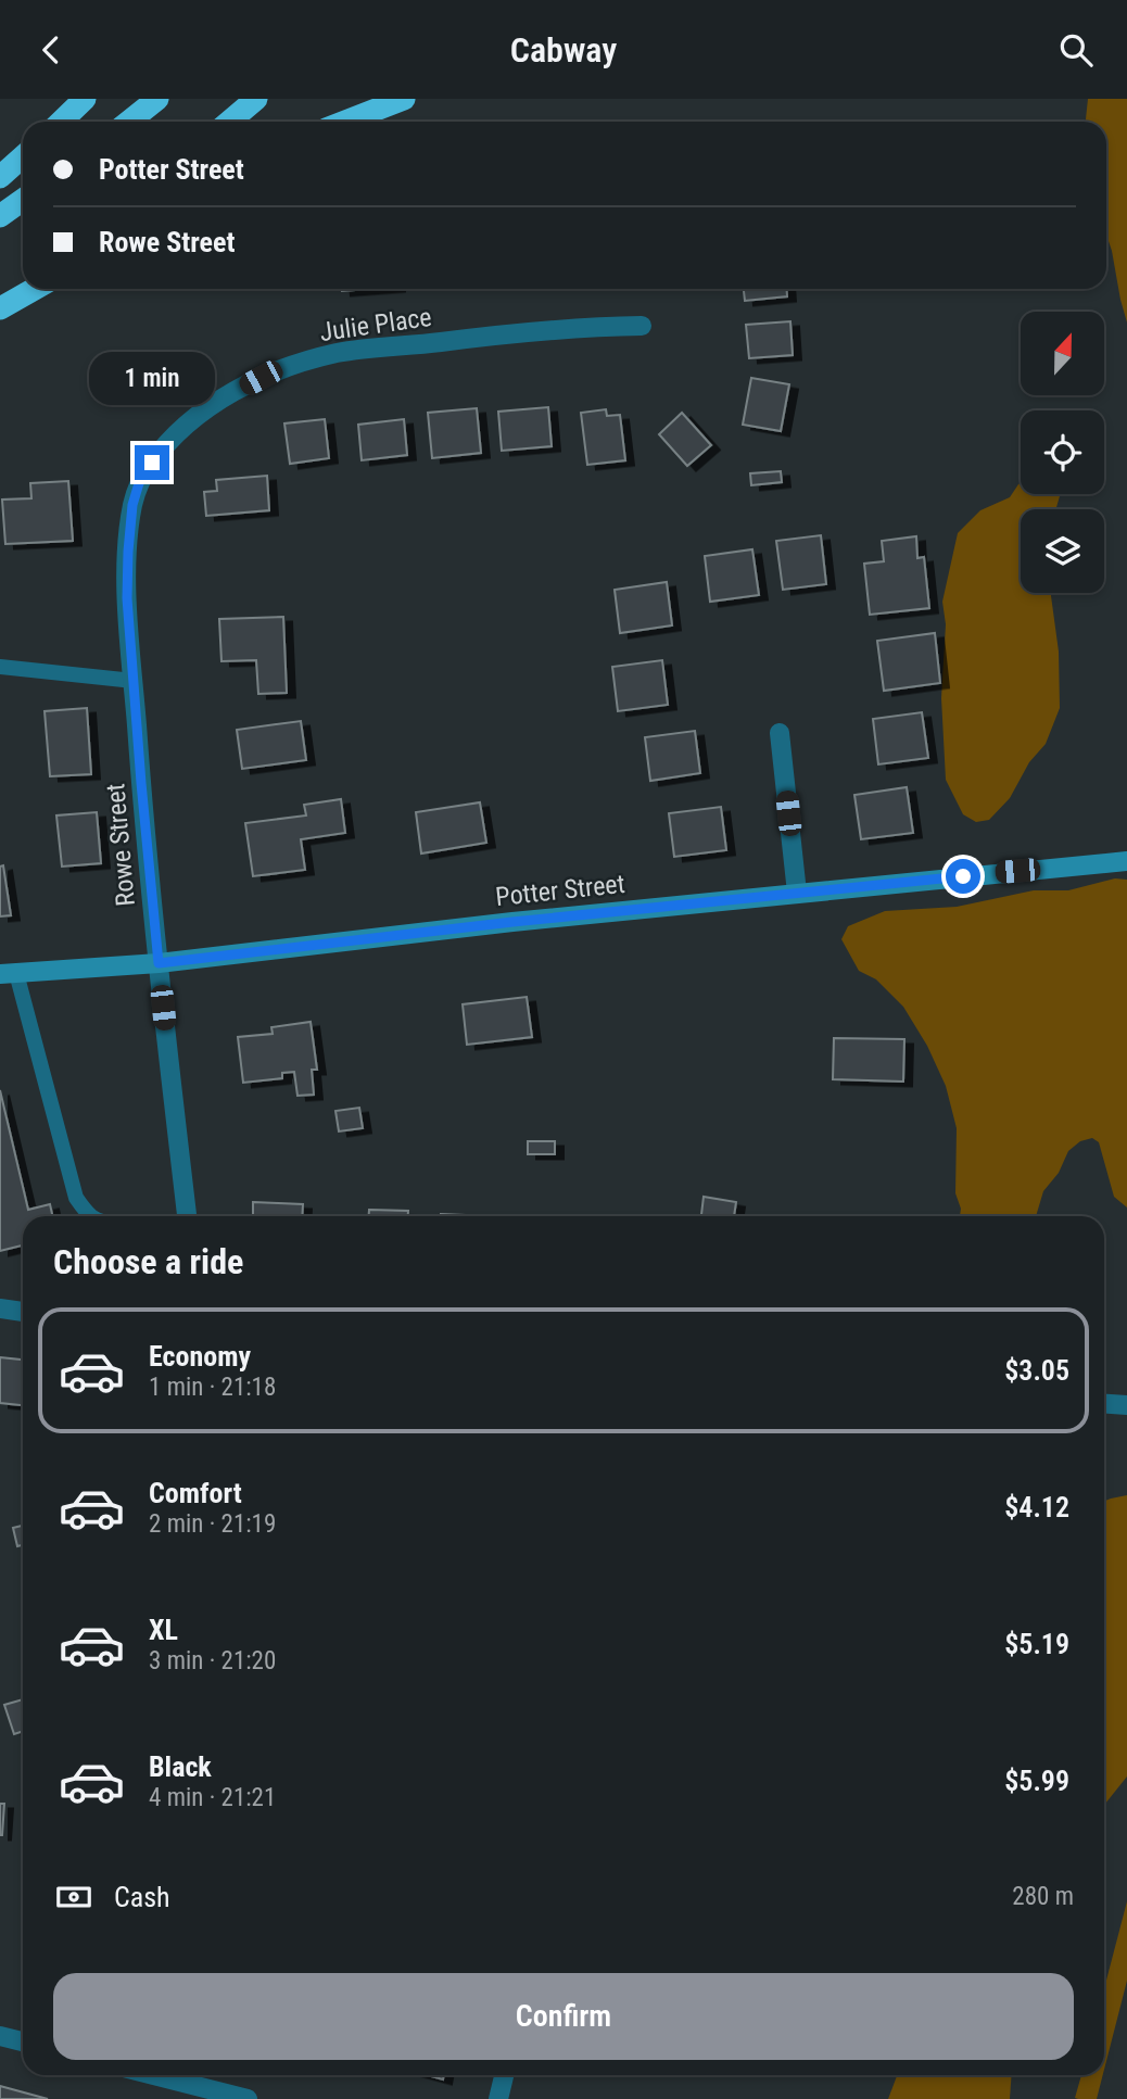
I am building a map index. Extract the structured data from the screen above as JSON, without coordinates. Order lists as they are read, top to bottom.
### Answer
{
  "streets": {
    "main road": ["Potter Street"],
    "street": ["Julie Place", "Rowe Street"]
  },
  "crossings": [
    ["Julie Place", "Rowe Street"],
    ["Rowe Street", "Potter Street"]
  ],
  "north": "top",
  "page": {
    "header": "Cabway",
    "banner": ["Potter Street", "Rowe Street"],
    "bubble": "1 min",
    "heading": "Choose a ride",
    "list": [
      {
        "name": "Economy",
        "note": "1 min · 21:18",
        "value": "$3.05"
      },
      {
        "name": "Comfort",
        "note": "2 min · 21:19",
        "value": "$4.12"
      },
      {
        "name": "XL",
        "note": "3 min · 21:20",
        "value": "$5.19"
      },
      {
        "name": "Black",
        "note": "4 min · 21:21",
        "value": "$5.99"
      }
    ],
    "pay": ["Cash", "280 m"],
    "buttons": "Confirm"
  }
}
